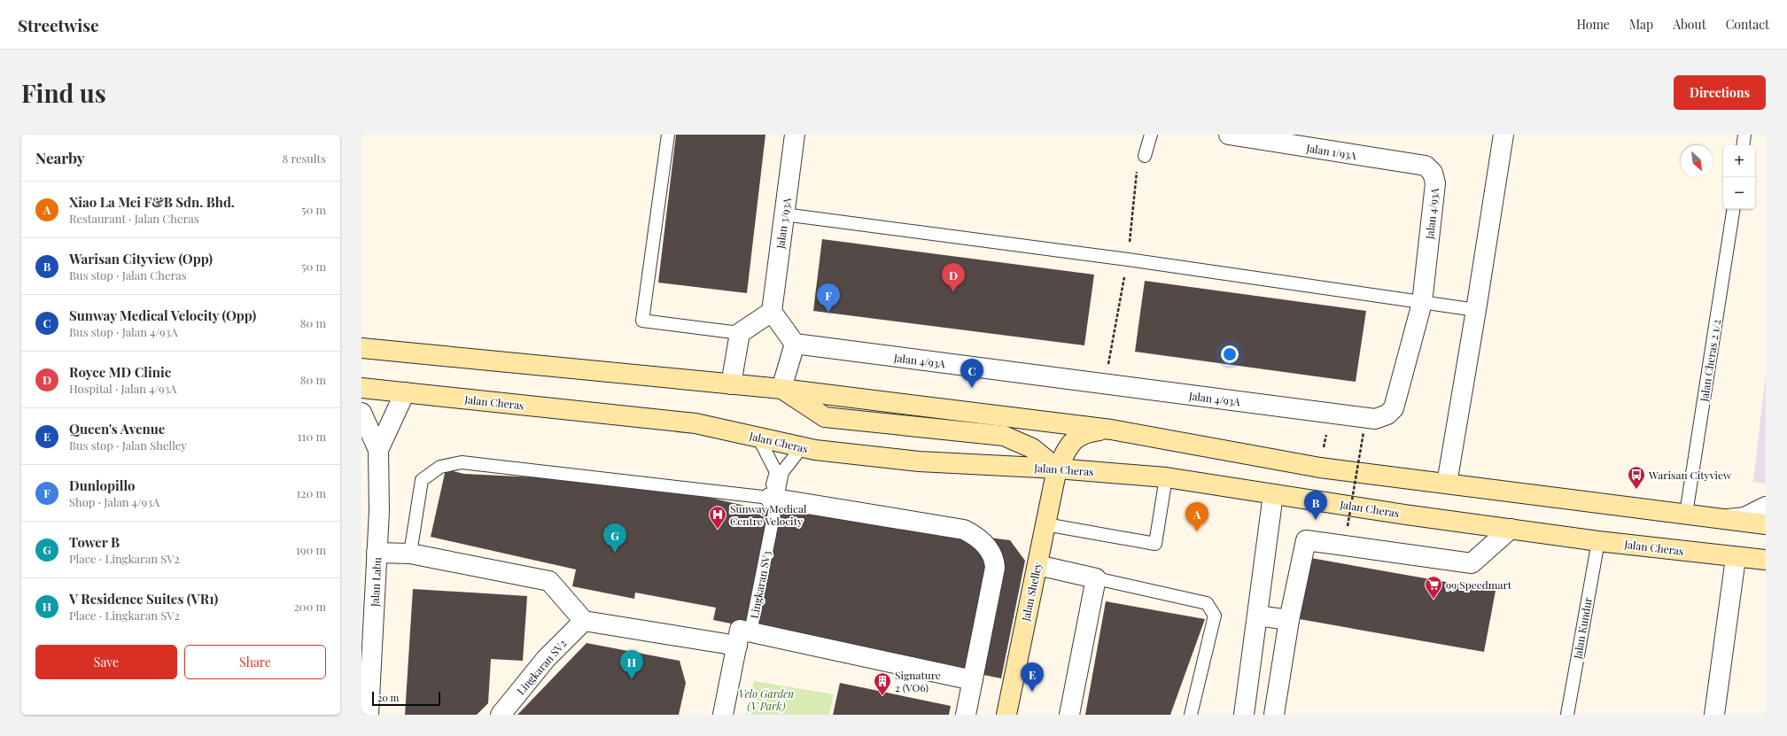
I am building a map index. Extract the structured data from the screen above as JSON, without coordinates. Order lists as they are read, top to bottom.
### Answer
{
  "streets": {
    "main road": ["Jalan Cheras", "Jalan Shelley"],
    "street": [
      "Jalan 1/93A",
      "Jalan 4/93A",
      "Jalan 3/93A",
      "Jalan Labu",
      "Lingkaran SV3",
      "Lingkaran SV2"
    ],
    "lane": ["Jalan Cheras 2 1/2", "Jalan Kundur"]
  },
  "crossings": [
    ["Jalan 1/93A", "Jalan 4/93A"],
    ["Jalan Cheras", "Lingkaran SV3"],
    ["Jalan Cheras", "Jalan Shelley"],
    ["Jalan Cheras", "Jalan Kundur"]
  ],
  "parks": ["Velo Garden (V Park)"],
  "places": {
    "bus stop": ["Warisan Cityview"],
    "hospital": ["Sunway Medical Centre Velocity"],
    "supermarket": ["99 Speedmart"],
    "building": ["Signature 2 (VO6)"]
  },
  "scale_bar": "20 m",
  "north": "bottom right",
  "page": {
    "header": "Streetwise",
    "nav": [
      "Home",
      "Map",
      "About",
      "Contact"
    ],
    "buttons": [
      "Directions",
      ["Save", "Share"]
    ],
    "title": "Find us",
    "heading": ["Nearby", "8 results"],
    "map_buttons": ["+", "−"],
    "list": [
      {
        "mark": "A",
        "name": "Xiao La Mei F&B Sdn. Bhd.",
        "note": "Restaurant · Jalan Cheras",
        "value": "50 m"
      },
      {
        "mark": "B",
        "name": "Warisan Cityview (Opp)",
        "note": "Bus stop · Jalan Cheras",
        "value": "50 m"
      },
      {
        "mark": "C",
        "name": "Sunway Medical Velocity (Opp)",
        "note": "Bus stop · Jalan 4/93A",
        "value": "80 m"
      },
      {
        "mark": "D",
        "name": "Royce MD Clinic",
        "note": "Hospital · Jalan 4/93A",
        "value": "80 m"
      },
      {
        "mark": "E",
        "name": "Queen's Avenue",
        "note": "Bus stop · Jalan Shelley",
        "value": "110 m"
      },
      {
        "mark": "F",
        "name": "Dunlopillo",
        "note": "Shop · Jalan 4/93A",
        "value": "120 m"
      },
      {
        "mark": "G",
        "name": "Tower B",
        "note": "Place · Lingkaran SV2",
        "value": "190 m"
      },
      {
        "mark": "H",
        "name": "V Residence Suites (VR1)",
        "note": "Place · Lingkaran SV2",
        "value": "200 m"
      }
    ],
    "pins": [
      "D",
      "F",
      "C",
      "B",
      "A",
      "G",
      "H",
      "E"
    ],
    "scale": "20 m"
  }
}
